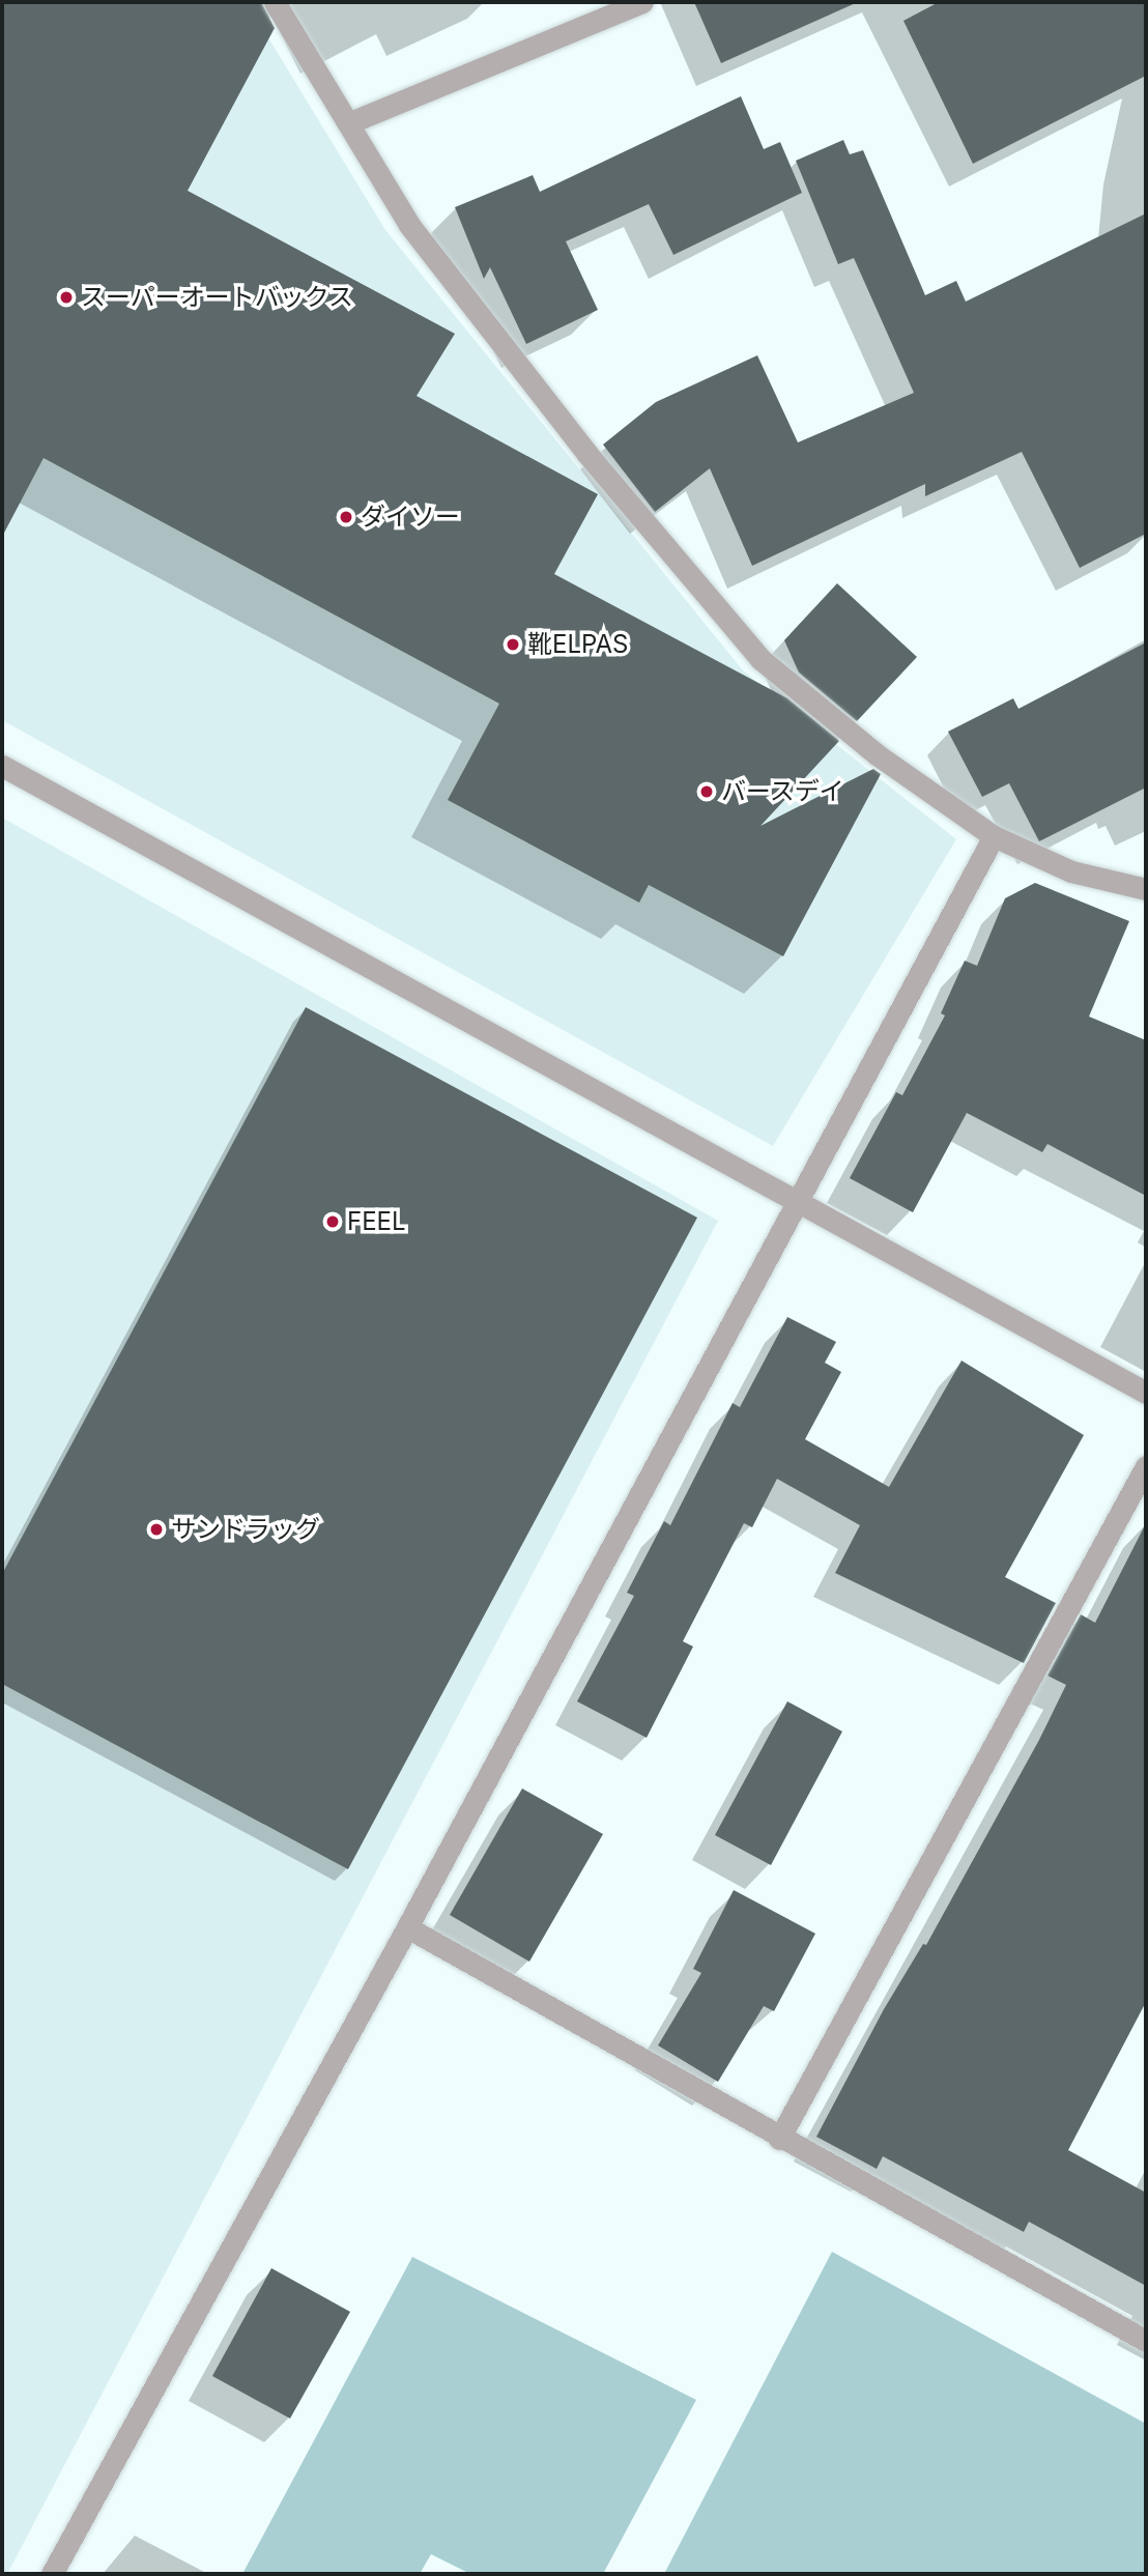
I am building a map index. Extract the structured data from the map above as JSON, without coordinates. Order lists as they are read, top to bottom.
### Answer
{
  "places": [
    "スーパーオートバックス",
    "ダイソー",
    "靴ELPAS",
    "バースデイ",
    "FEEL",
    "サンドラッグ"
  ]
}
